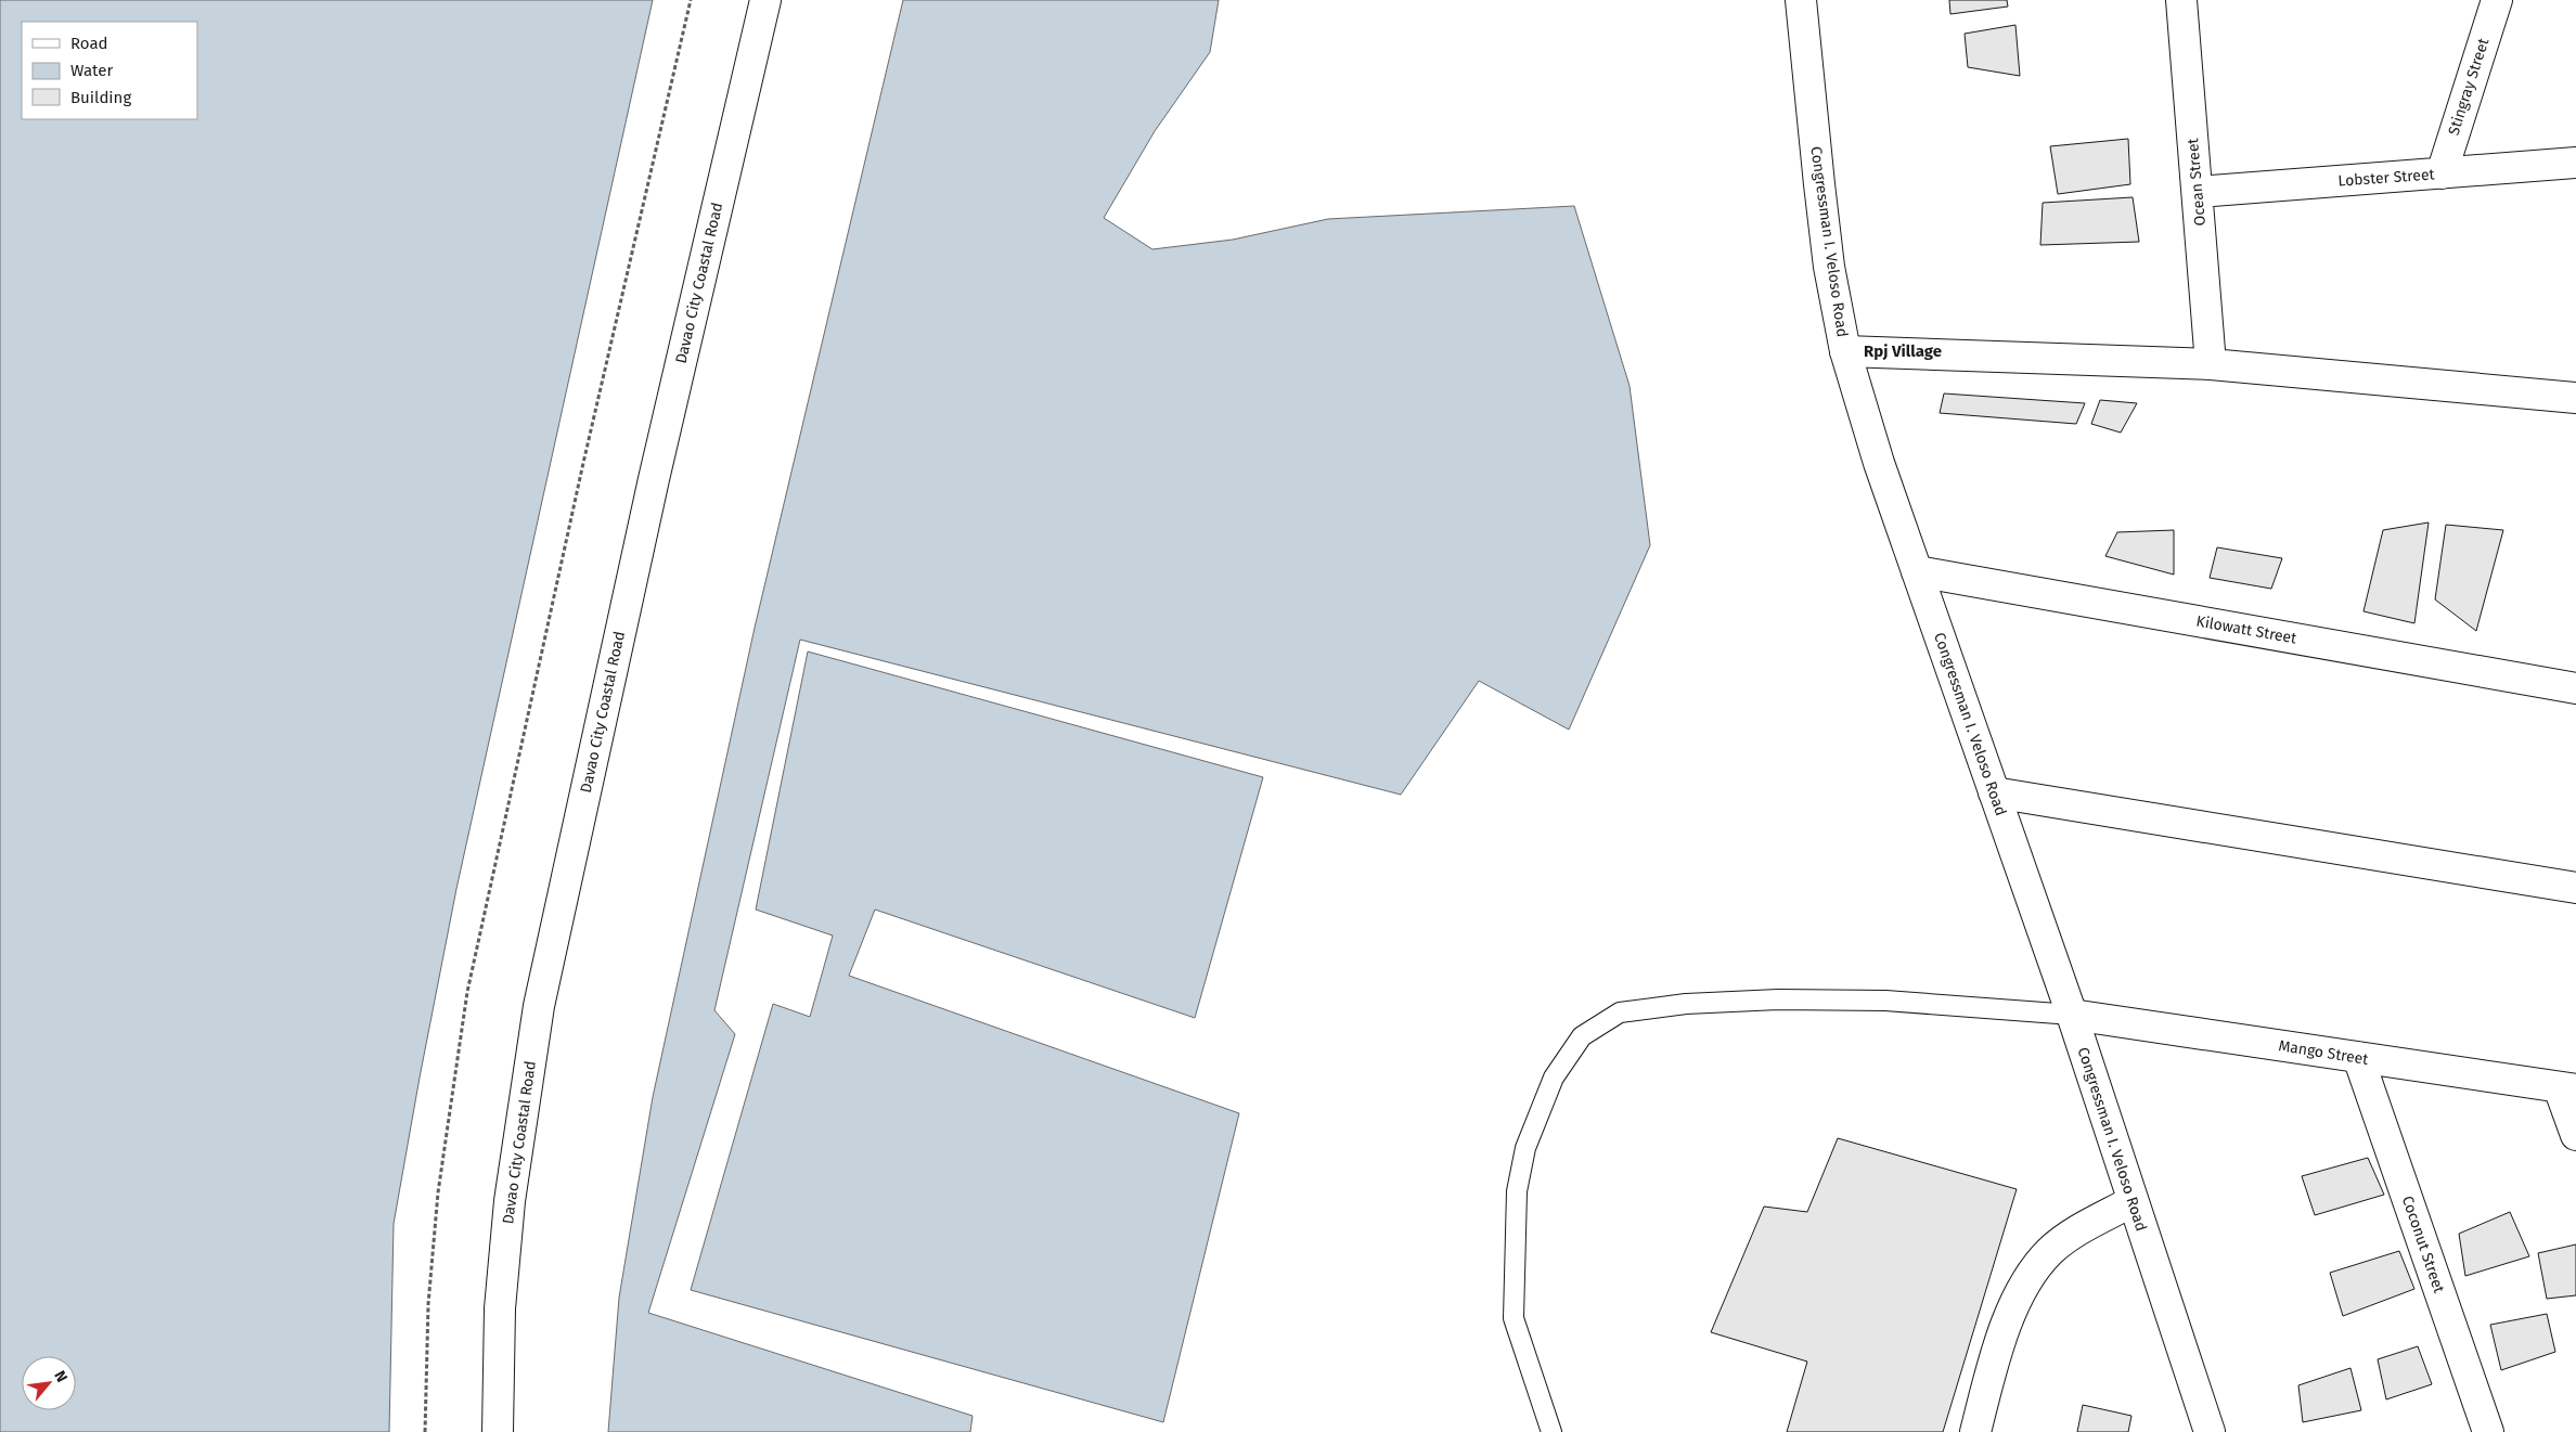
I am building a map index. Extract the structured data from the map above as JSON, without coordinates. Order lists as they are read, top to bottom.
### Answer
{
  "streets": {
    "street": [
      "Stingray Street",
      "Lobster Street",
      "Ocean Street",
      "Congressman I. Veloso Road",
      "Davao City Coastal Road",
      "Kilowatt Street",
      "Mango Street",
      "Coconut Street"
    ]
  },
  "crossings": [
    ["Stingray Street", "Lobster Street"],
    ["Lobster Street", "Ocean Street"],
    ["Congressman I. Veloso Road", "Kilowatt Street"],
    ["Congressman I. Veloso Road", "Mango Street"],
    ["Mango Street", "Coconut Street"]
  ],
  "districts": ["Rpj Village"],
  "legend": ["Road", "Water", "Building"],
  "north": "top right"
}
